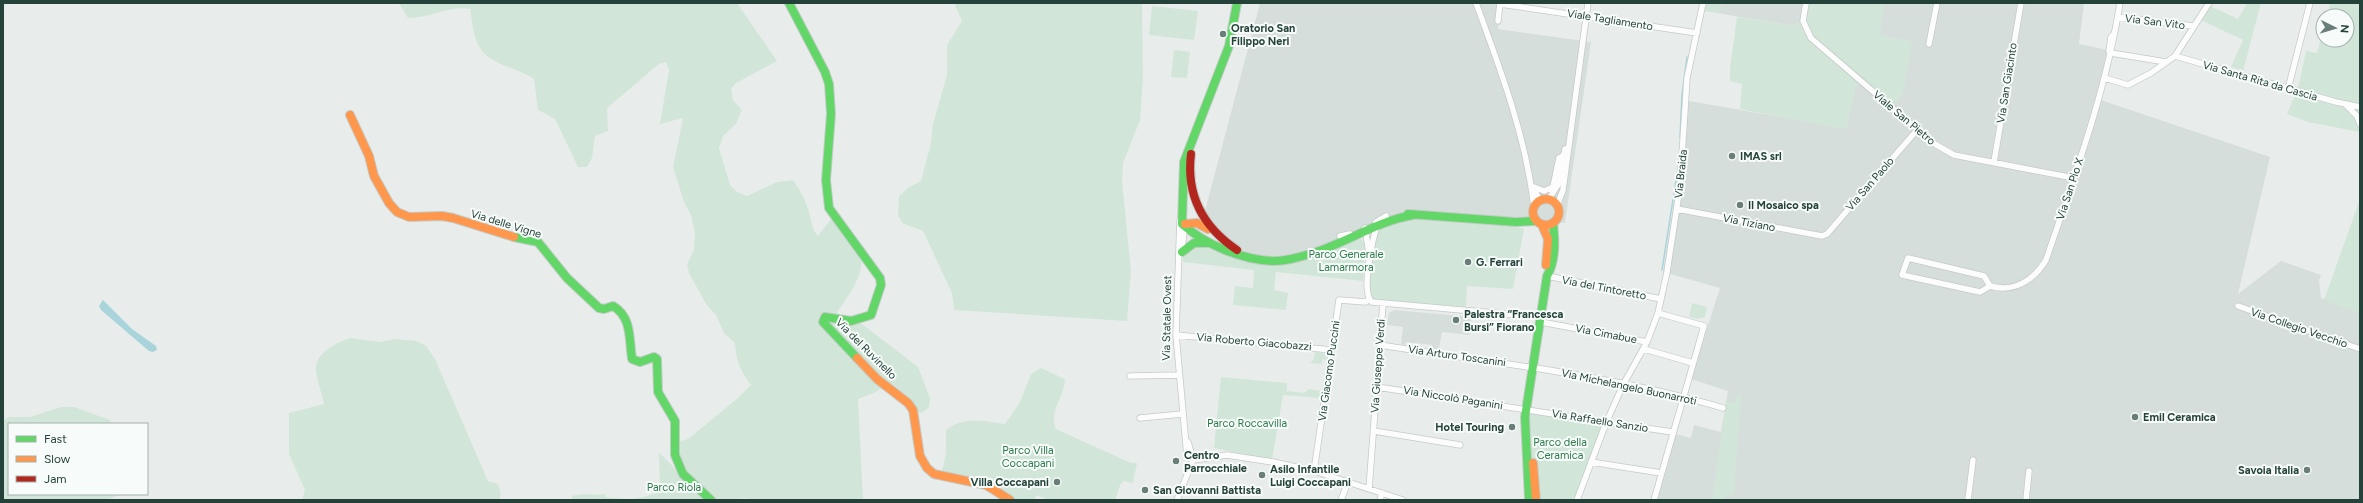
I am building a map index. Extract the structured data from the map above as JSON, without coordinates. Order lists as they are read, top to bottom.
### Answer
{
  "streets": {
    "street": [
      "Viale Tagliamento",
      "Via San Vito",
      "Via Santa Rita da Cascia",
      "Via San Giacinto",
      "Viale San Pietro",
      "Via Braida",
      "Via San Paolo",
      "Via San Pio X",
      "Via Tiziano",
      "Via delle Vigne",
      "Via del Tintoretto",
      "Via Statale Ovest",
      "Via Collegio Vecchio",
      "Via Cimabue",
      "Via Roberto Giacobazzi",
      "Via del Ruvinello",
      "Via Arturo Toscanini",
      "Via Giuseppe Verdi",
      "Via Giacomo Puccini",
      "Via Michelangelo Buonarroti",
      "Via Niccolò Paganini",
      "Via Raffaello Sanzio"
    ]
  },
  "crossings": [
    ["Viale Tagliamento", "Via Braida"],
    ["Via San Vito", "Via San Pio X"],
    ["Via San Giacinto", "Viale San Pietro"],
    ["Viale San Pietro", "Via San Paolo"],
    ["Viale San Pietro", "Via San Pio X"],
    ["Via Braida", "Via Tiziano"],
    ["Via Braida", "Via del Tintoretto"],
    ["Via Braida", "Via Cimabue"],
    ["Via Braida", "Via Michelangelo Buonarroti"],
    ["Via Braida", "Via Raffaello Sanzio"],
    ["Via San Paolo", "Via Tiziano"],
    ["Via Statale Ovest", "Via Roberto Giacobazzi"],
    ["Via Cimabue", "Via Giuseppe Verdi"],
    ["Via Roberto Giacobazzi", "Via Giacomo Puccini"],
    ["Via Arturo Toscanini", "Via Giuseppe Verdi"],
    ["Via Arturo Toscanini", "Via Michelangelo Buonarroti"],
    ["Via Giuseppe Verdi", "Via Giacomo Puccini"],
    ["Via Giuseppe Verdi", "Via Niccolò Paganini"],
    ["Via Niccolò Paganini", "Via Raffaello Sanzio"]
  ],
  "parks": [
    "Parco Generale Lamarmora",
    "Parco Roccavilla",
    "Parco della Ceramica",
    "Parco Villa Coccapani",
    "Parco Riola"
  ],
  "places": [
    "Oratorio San Filippo Neri",
    "IMAS srl",
    "Il Mosaico spa",
    "G. Ferrari",
    "Palestra “Francesca Bursi” Fiorano",
    "Emil Ceramica",
    "Hotel Touring",
    "Centro Parrocchiale",
    "Savoia Italia",
    "Asilo Infantile Luigi Coccapani",
    "Villa Coccapani",
    "San Giovanni Battista"
  ],
  "legend": ["Fast", "Slow", "Jam"],
  "north": "right"
}
